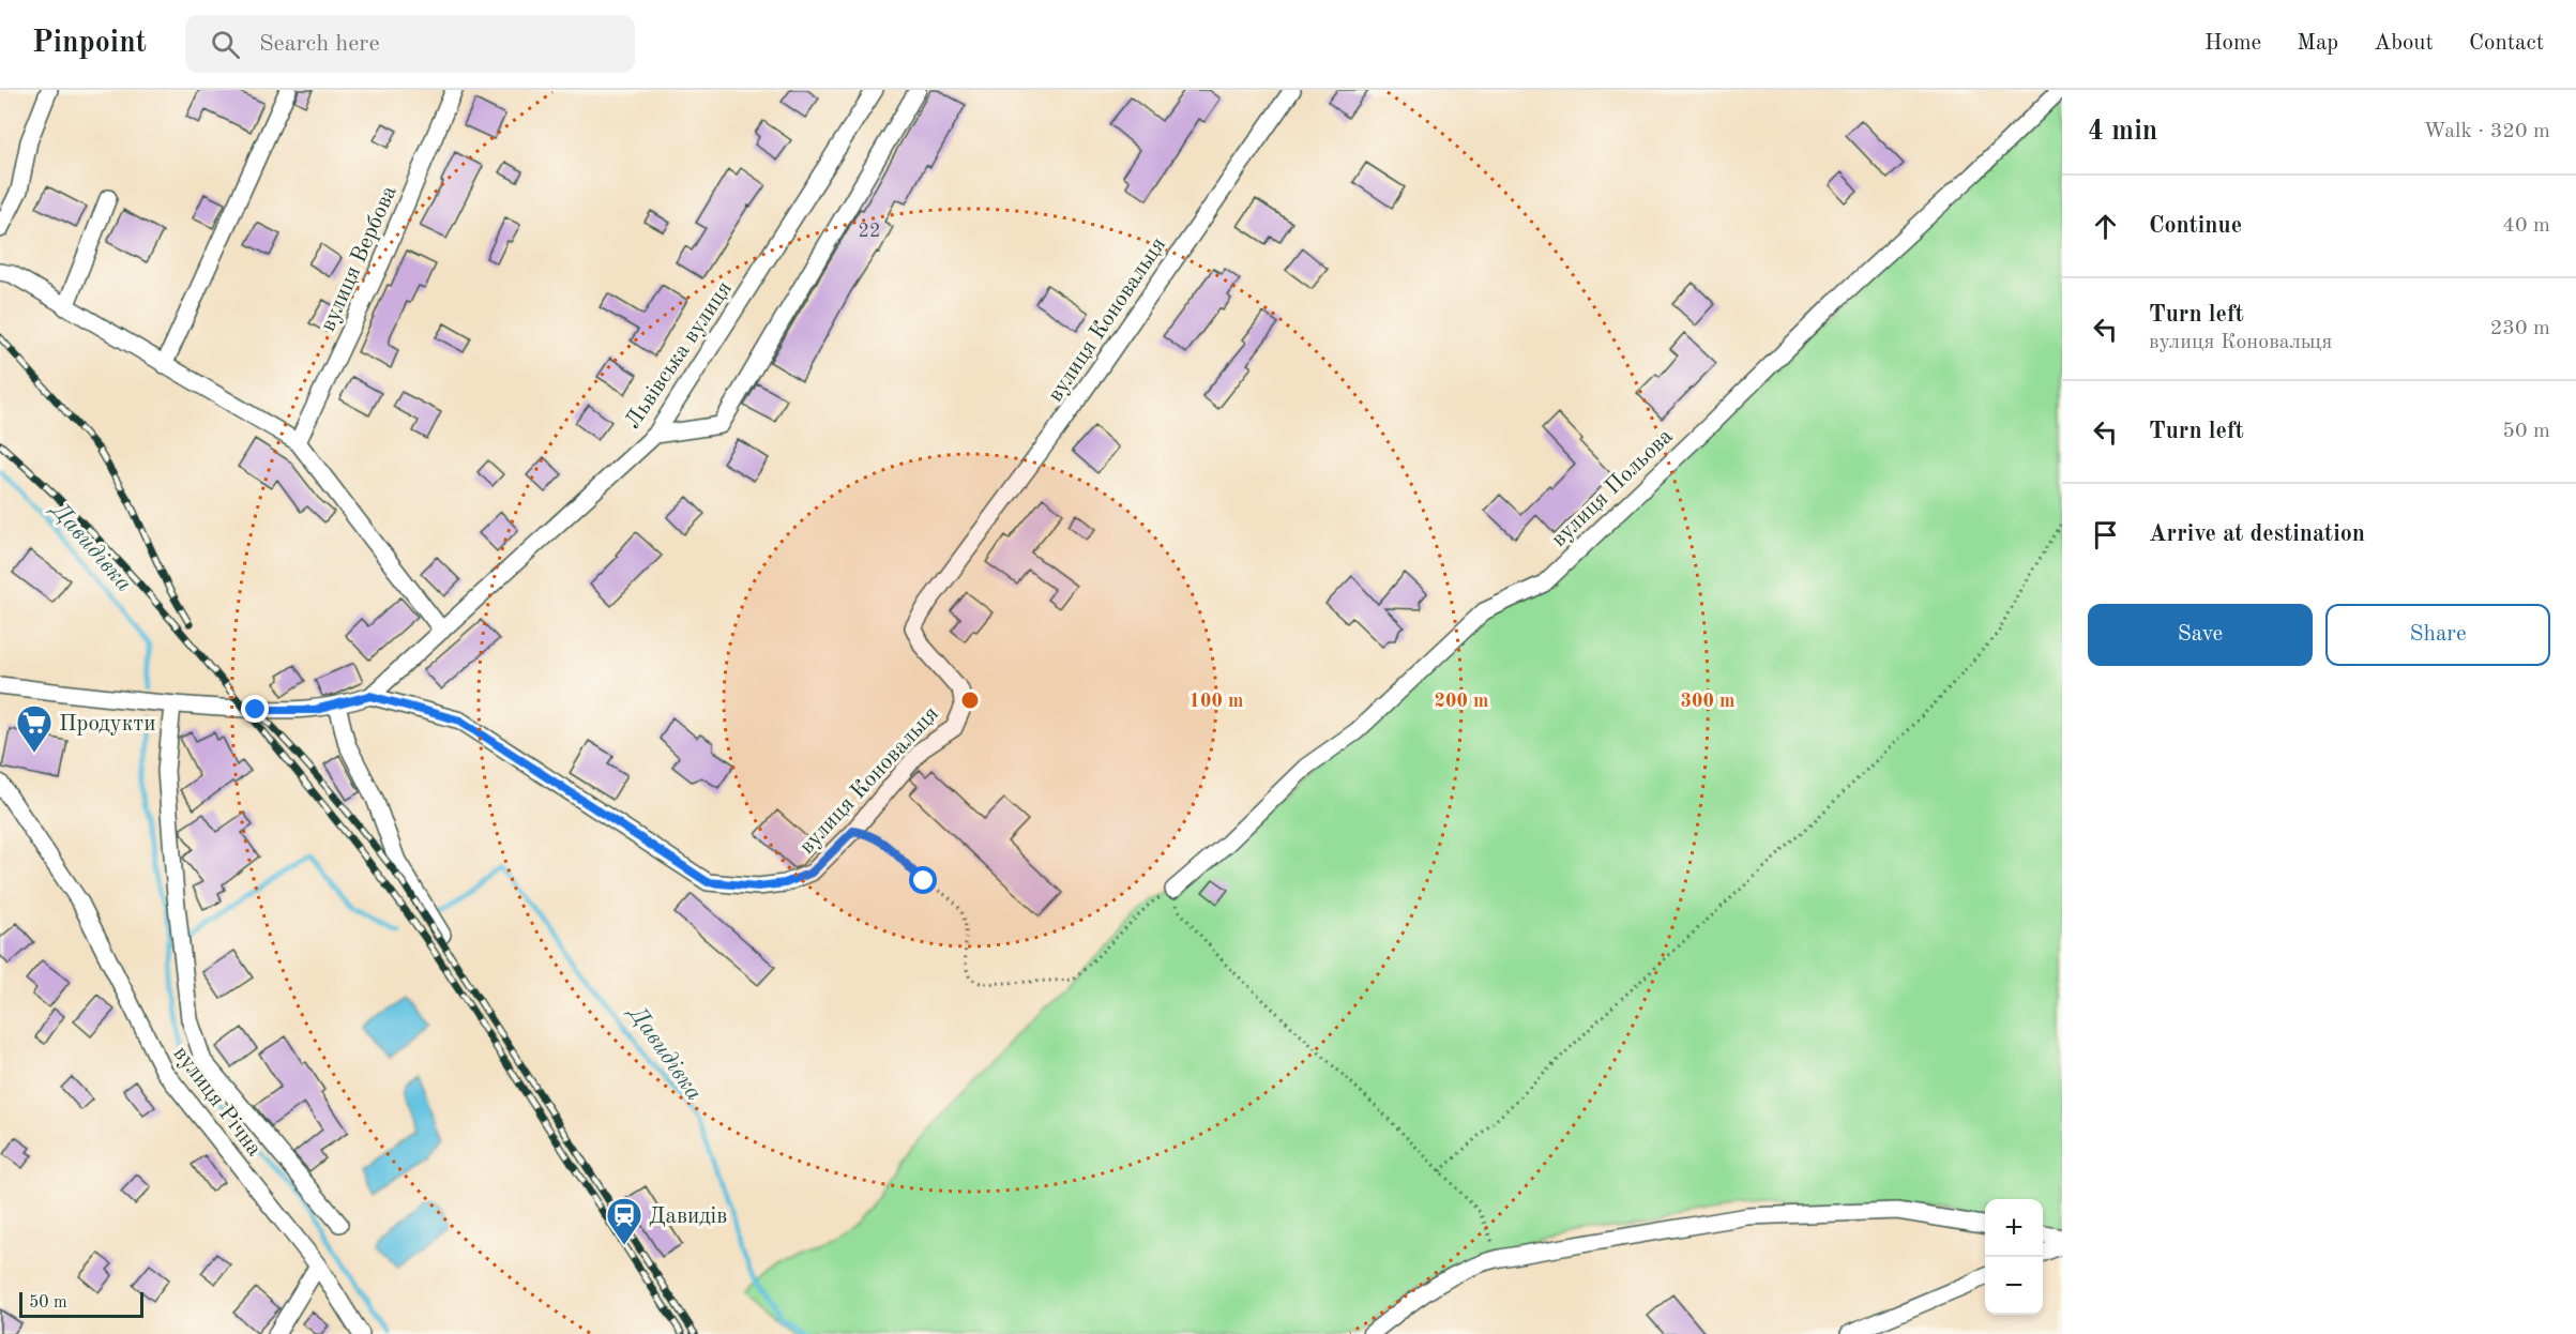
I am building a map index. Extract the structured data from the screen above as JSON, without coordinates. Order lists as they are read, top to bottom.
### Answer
{
  "streets": {
    "street": [
      "вулиця Вербова",
      "вулиця Коновальця",
      "Львівська вулиця",
      "вулиця Польова",
      "вулиця Річна"
    ]
  },
  "crossings": [
    ["вулиця Коновальця", "Львівська вулиця"]
  ],
  "water": ["Давидівка"],
  "places": {
    "supermarket": ["Продукти"],
    "station": ["Давидів"]
  },
  "house_numbers": ["22"],
  "scale_bar": "50 m",
  "page": {
    "header": "Pinpoint",
    "search": "Search here",
    "nav": [
      "Home",
      "Map",
      "About",
      "Contact"
    ],
    "heading": ["4 min", "Walk · 320 m"],
    "list": [
      ["Continue", "40 m"],
      ["Turn left", "вулиця Коновальця", "230 m"],
      ["Turn left", "50 m"],
      "Arrive at destination"
    ],
    "buttons": ["Save", "Share"],
    "map_buttons": ["+", "−"],
    "scale": "50 m"
  },
  "rings": ["100 m", "200 m", "300 m"]
}
